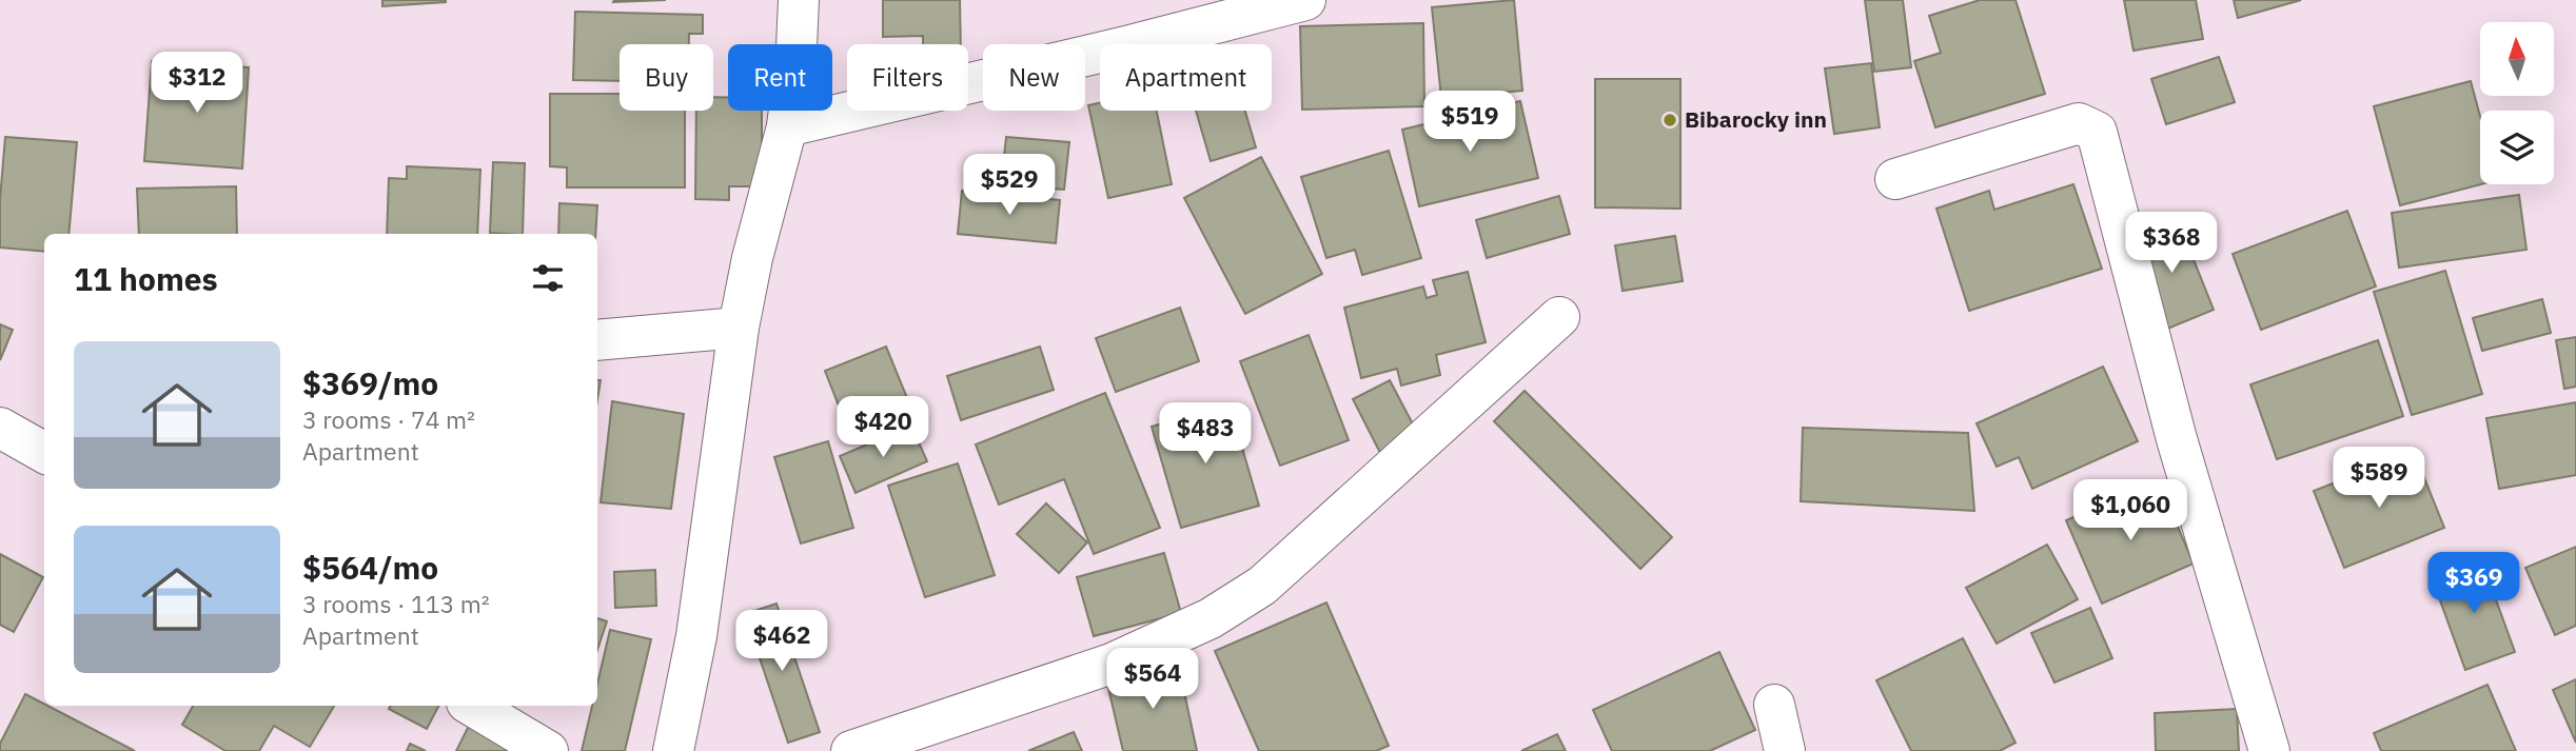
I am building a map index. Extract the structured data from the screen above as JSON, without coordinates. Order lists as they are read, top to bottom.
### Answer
{
  "places": ["Bibarocky inn"],
  "north": "top",
  "page": {
    "chip": [
      "Buy",
      "Rent",
      "Filters",
      "New",
      "Apartment"
    ],
    "price": [
      "$312",
      "$519",
      "$529",
      "$368",
      "$420",
      "$483",
      "$589",
      "$1,060",
      "$369",
      "$462",
      "$564"
    ],
    "heading": "11 homes",
    "list": [
      {
        "name": "$369/mo",
        "note": "3 rooms · 74 m² · Apartment"
      },
      {
        "name": "$564/mo",
        "note": "3 rooms · 113 m² · Apartment"
      }
    ]
  }
}
